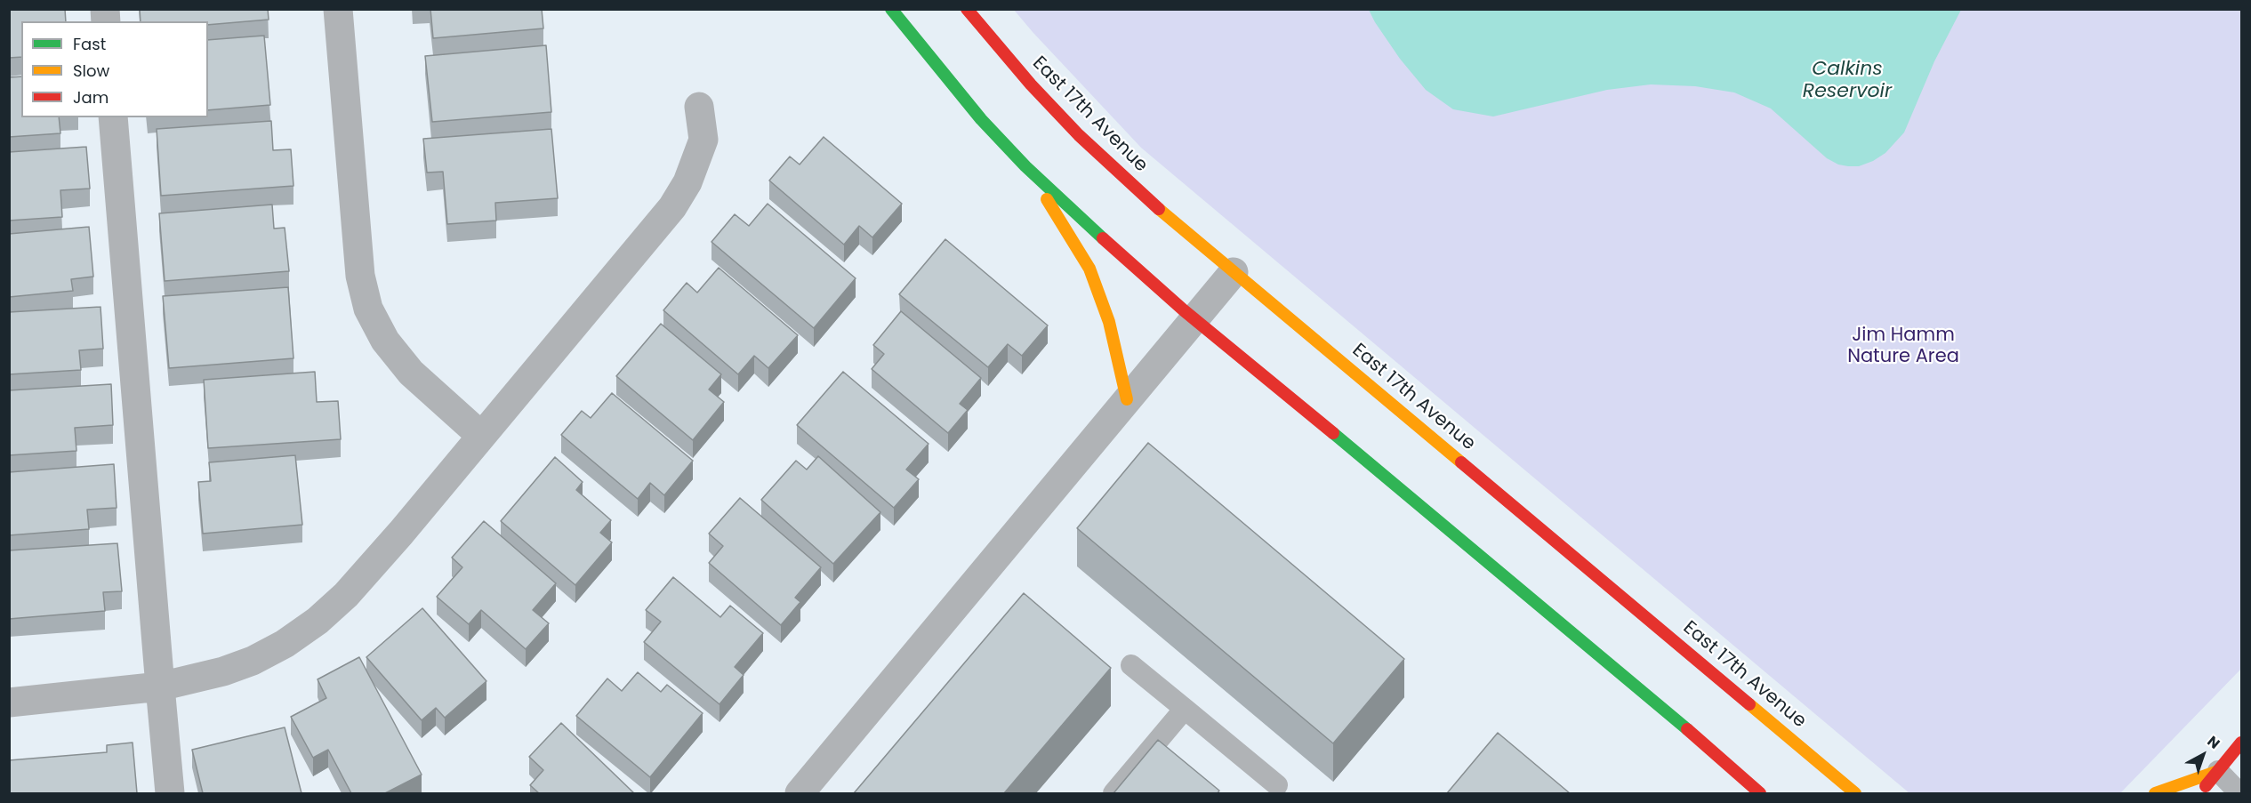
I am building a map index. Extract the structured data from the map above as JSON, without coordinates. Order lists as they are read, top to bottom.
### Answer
{
  "streets": {
    "main road": ["East 17th Avenue"]
  },
  "water": ["Calkins Reservoir"],
  "parks": ["Jim Hamm Nature Area"],
  "legend": ["Fast", "Slow", "Jam"],
  "north": "top right"
}
